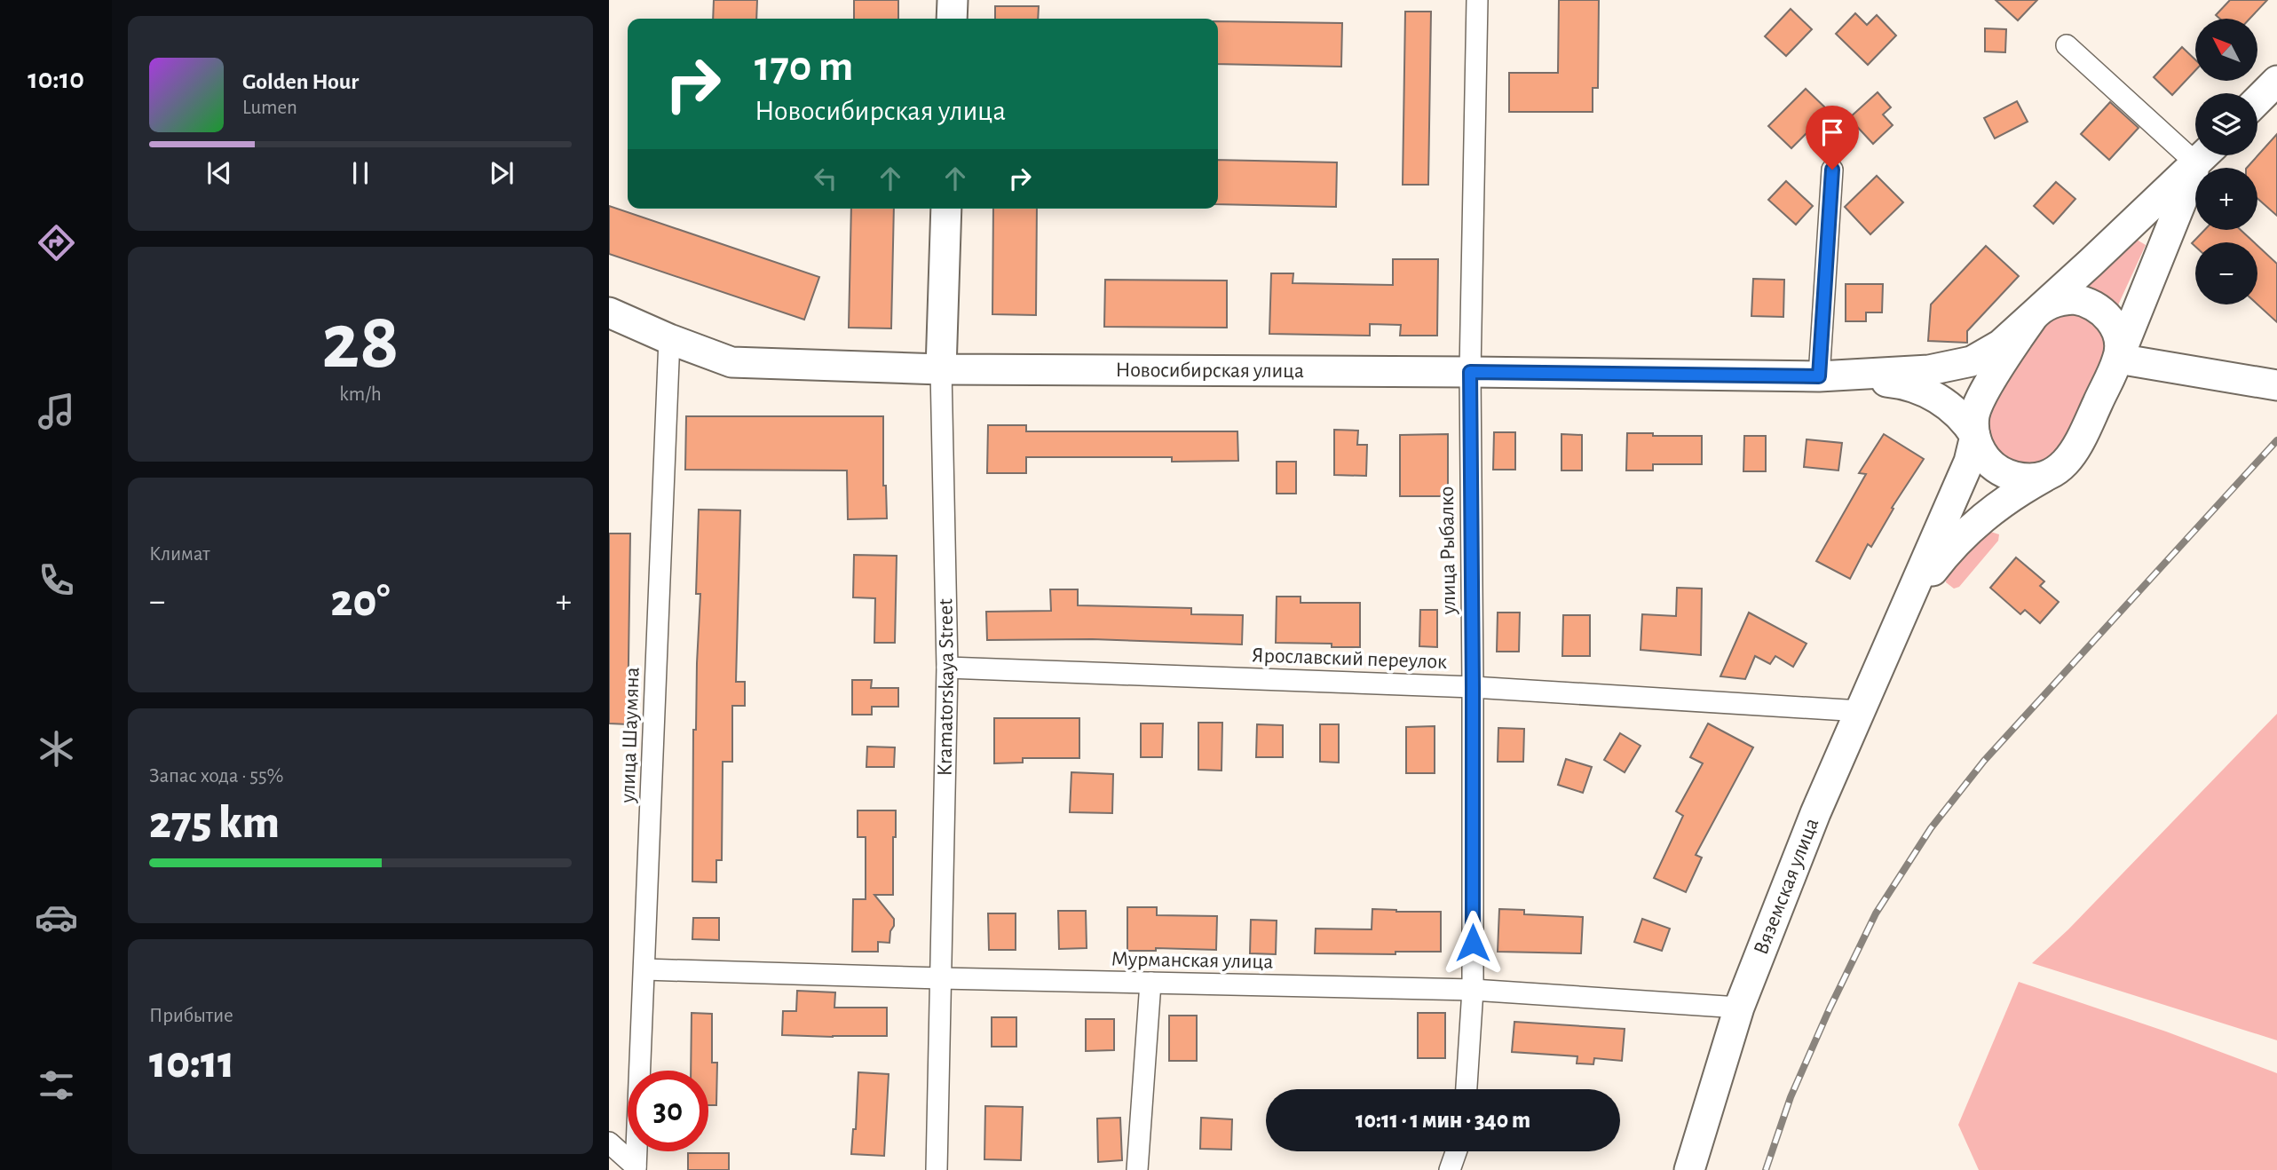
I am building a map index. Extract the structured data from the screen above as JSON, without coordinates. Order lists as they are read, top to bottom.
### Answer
{
  "streets": {
    "main road": ["Новосибирская улица", "Kramatorskaya Street", "Вяземская улица"],
    "street": [
      "улица Рыбалко",
      "Ярославский переулок",
      "улица Шаумяна",
      "Мурманская улица"
    ]
  },
  "crossings": [
    ["Новосибирская улица", "улица Рыбалко"],
    ["Новосибирская улица", "Kramatorskaya Street"],
    ["Новосибирская улица", "улица Шаумяна"],
    ["улица Рыбалко", "Ярославский переулок"],
    ["улица Рыбалко", "Мурманская улица"],
    ["Ярославский переулок", "Kramatorskaya Street"],
    ["Ярославский переулок", "Вяземская улица"],
    ["Kramatorskaya Street", "Мурманская улица"],
    ["улица Шаумяна", "Мурманская улица"],
    ["Вяземская улица", "Мурманская улица"]
  ],
  "north": "top left",
  "page": {
    "tabs": "10:10",
    "map_buttons": ["+", "−"],
    "turn": ["170 m", "Новосибирская улица"],
    "song": ["Golden Hour", "Lumen"],
    "tile": [
      ["28", "km/h"],
      "Климат",
      ["Запас хода · 55%", "275 km"],
      ["Прибытие", "10:11"]
    ],
    "heat": ["−", "20°", "+"],
    "limit": "30",
    "trip": "10:11 · 1 мин · 340 m"
  }
}
